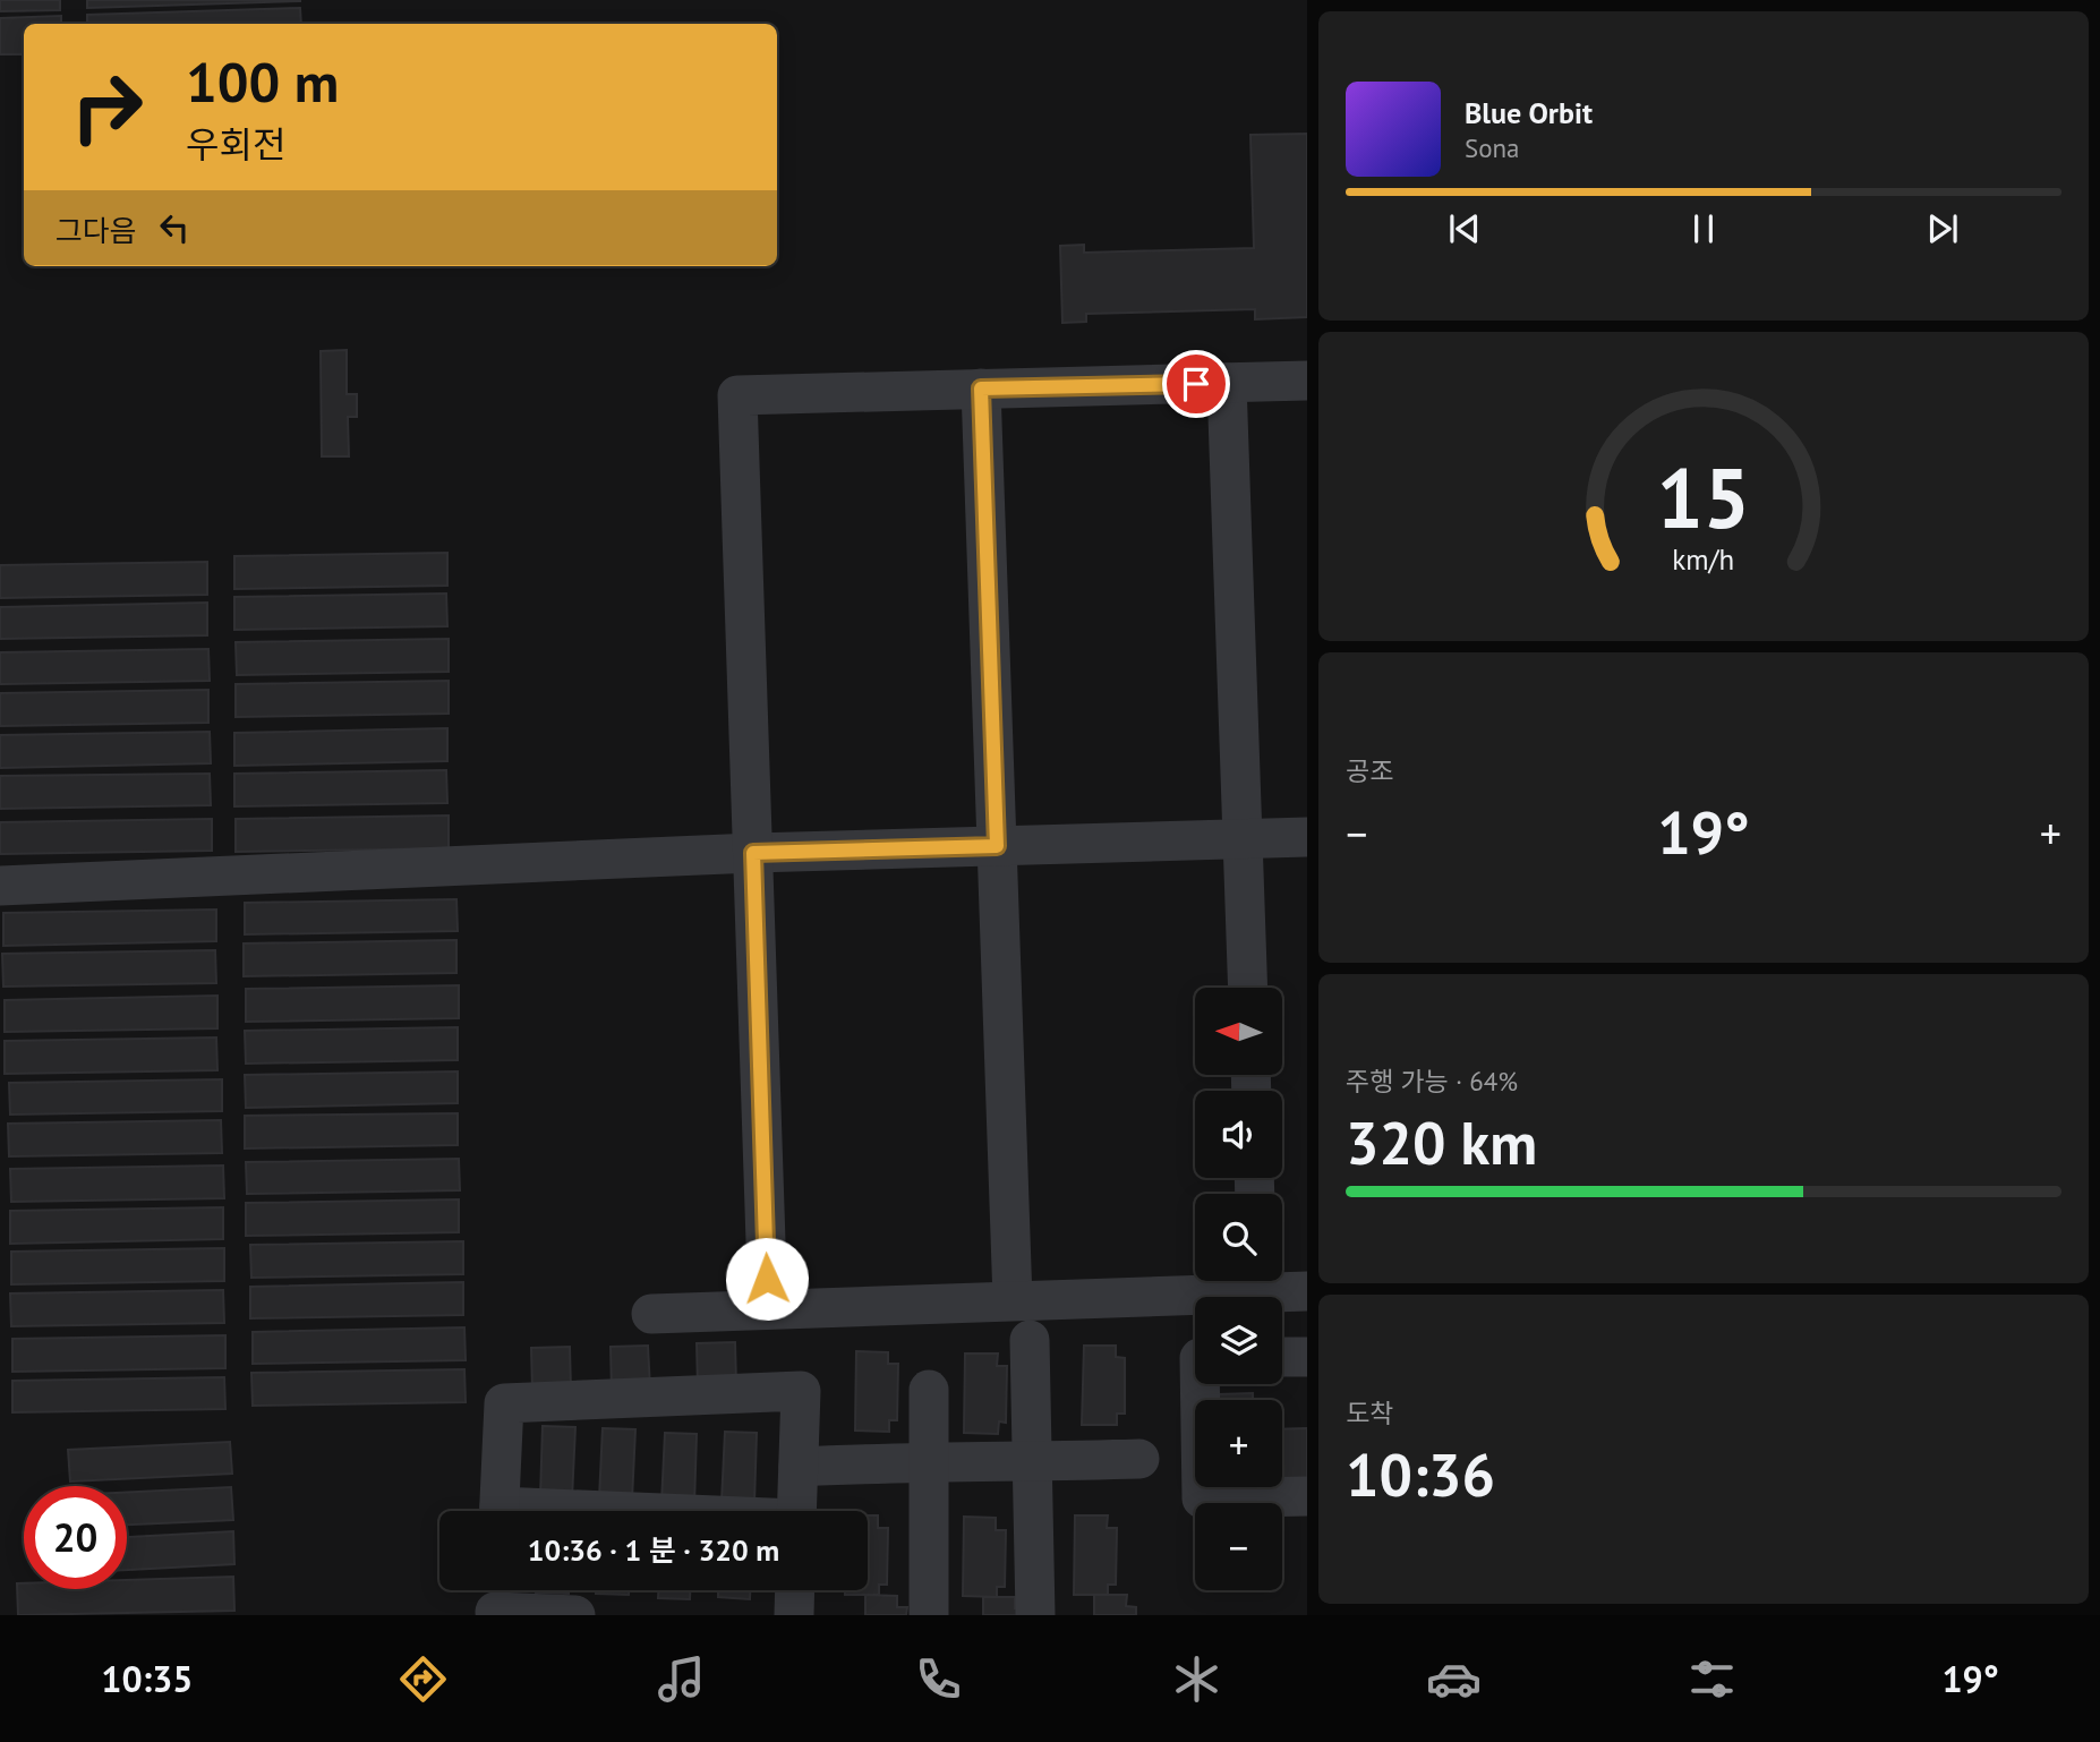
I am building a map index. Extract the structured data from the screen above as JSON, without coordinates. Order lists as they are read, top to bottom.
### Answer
{
  "north": "left",
  "page": {
    "turn": ["100 m", "우회전"],
    "song": ["Blue Orbit", "Sona"],
    "then": "그다음",
    "tile": [
      "공조",
      ["주행 가능 · 64%", "320 km"],
      ["도착", "10:36"]
    ],
    "heat": ["−", "19°", "+"],
    "map_buttons": ["+", "−"],
    "limit": "20",
    "trip": "10:36 · 1 분 · 320 m",
    "tabs": ["10:35", "19°"],
    "gauge": ["15", "km/h"]
  }
}
